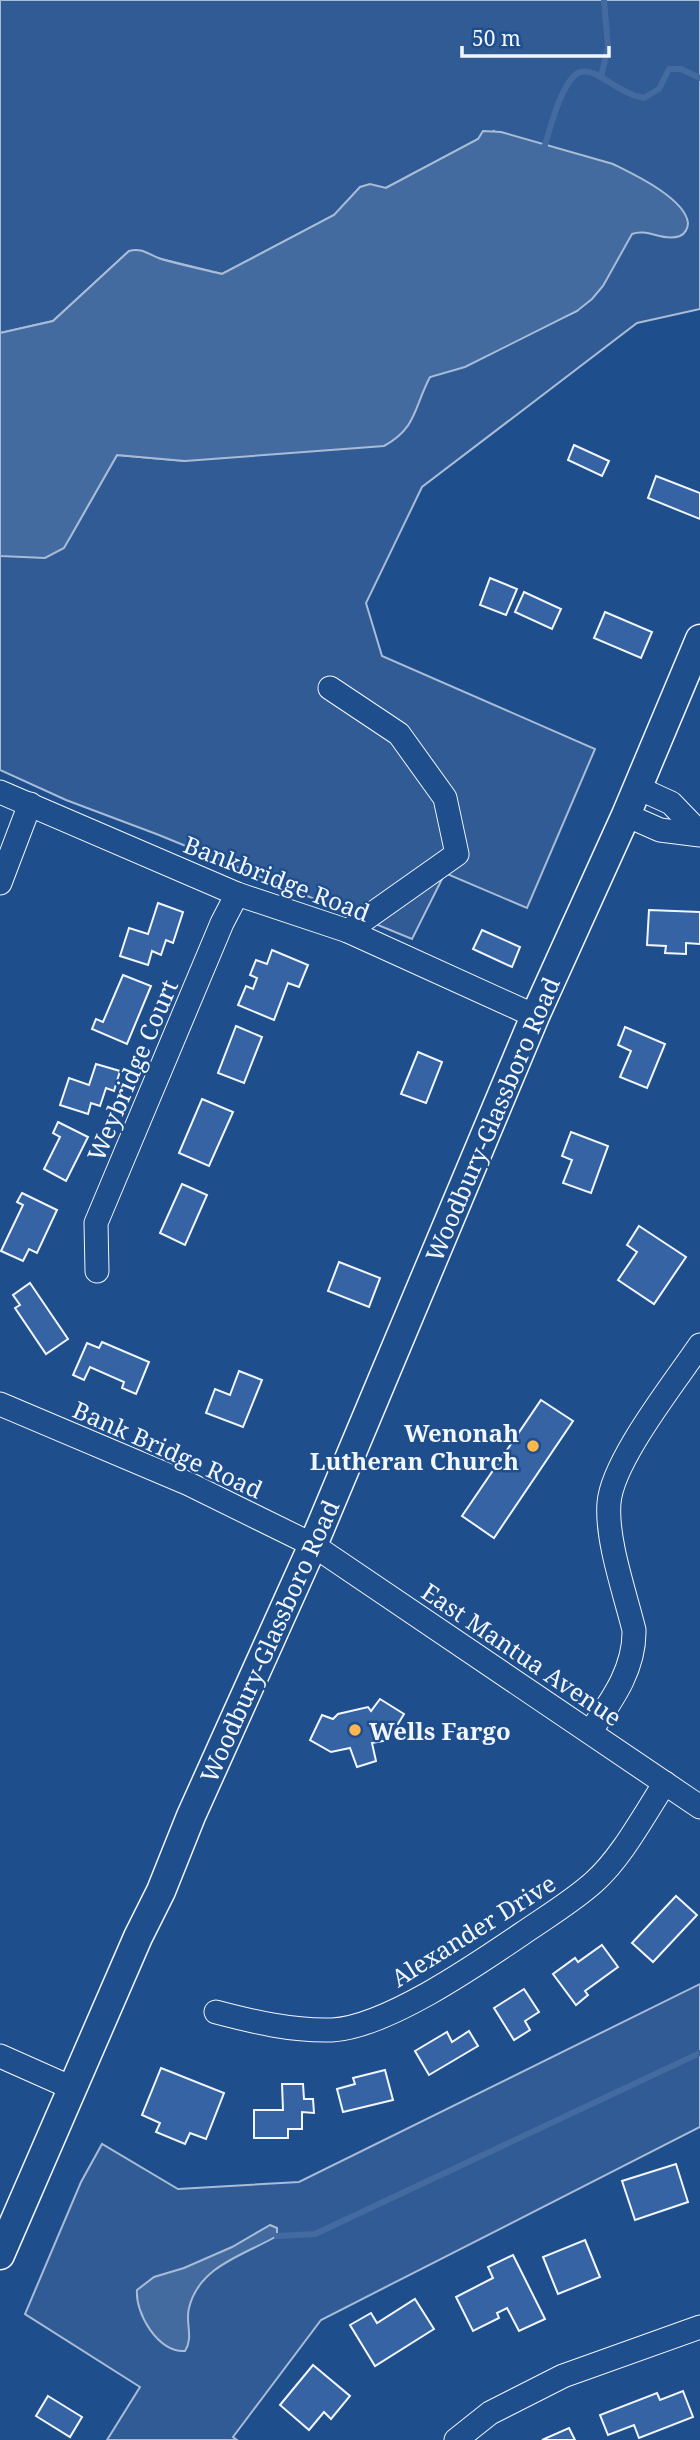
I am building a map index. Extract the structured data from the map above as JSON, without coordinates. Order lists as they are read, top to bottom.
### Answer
{
  "streets": {
    "main road": ["Woodbury-Glassboro Road"],
    "street": [
      "Bankbridge Road",
      "Weybridge Court",
      "Bank Bridge Road",
      "East Mantua Avenue",
      "Alexander Drive"
    ]
  },
  "crossings": [
    ["Bankbridge Road", "Weybridge Court"],
    ["Bankbridge Road", "Woodbury-Glassboro Road"],
    ["Woodbury-Glassboro Road", "Bank Bridge Road"],
    ["Woodbury-Glassboro Road", "East Mantua Avenue"],
    ["Bank Bridge Road", "East Mantua Avenue"],
    ["East Mantua Avenue", "Alexander Drive"]
  ],
  "places": ["Wenonah Lutheran Church", "Wells Fargo"],
  "scale_bar": "50 m"
}
